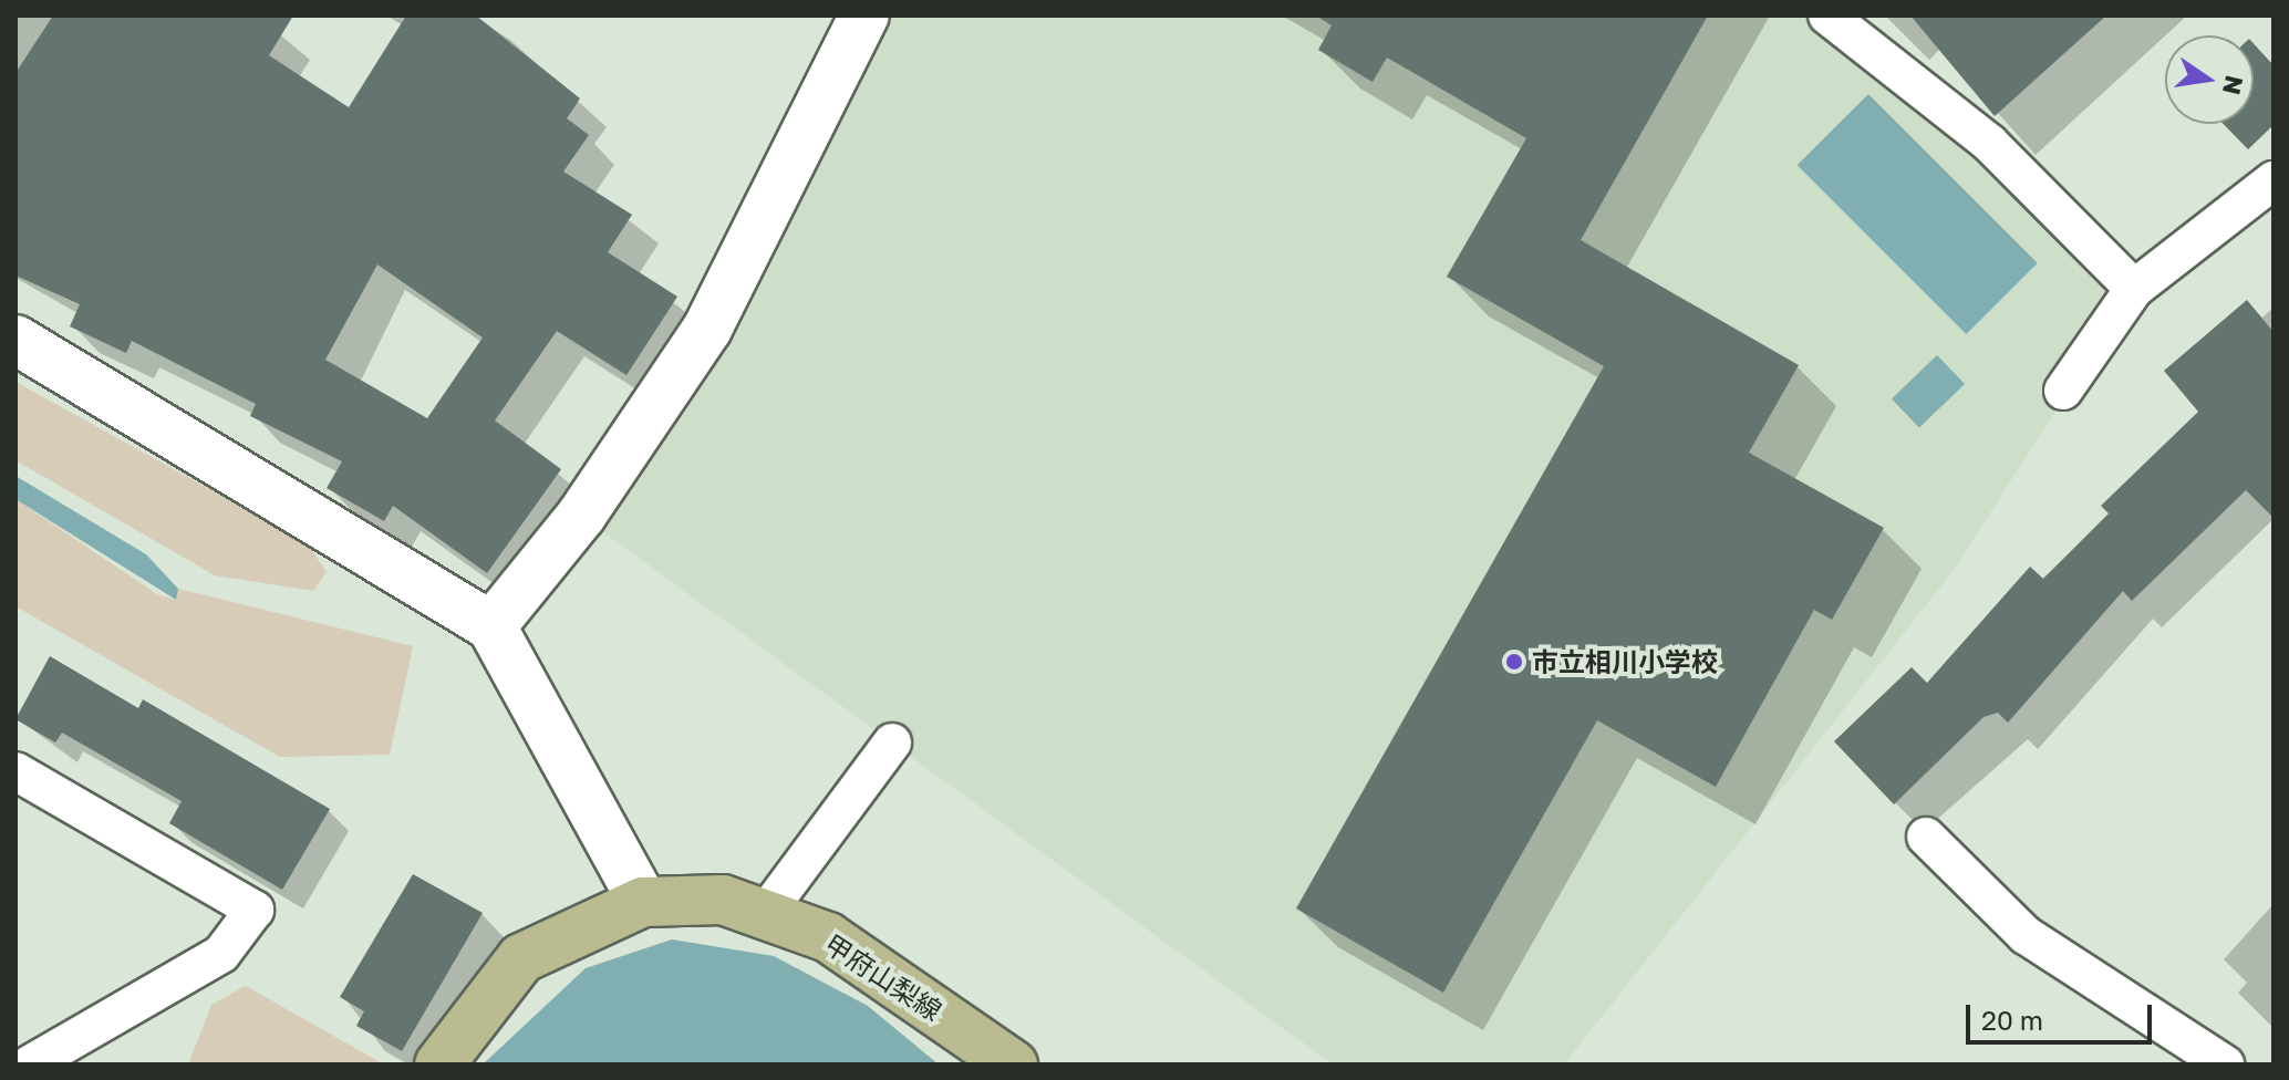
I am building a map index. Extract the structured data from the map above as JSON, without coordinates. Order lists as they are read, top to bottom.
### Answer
{
  "streets": {
    "main road": ["甲府山梨線"]
  },
  "places": ["市立相川小学校"],
  "scale_bar": "20 m",
  "north": "right"
}
